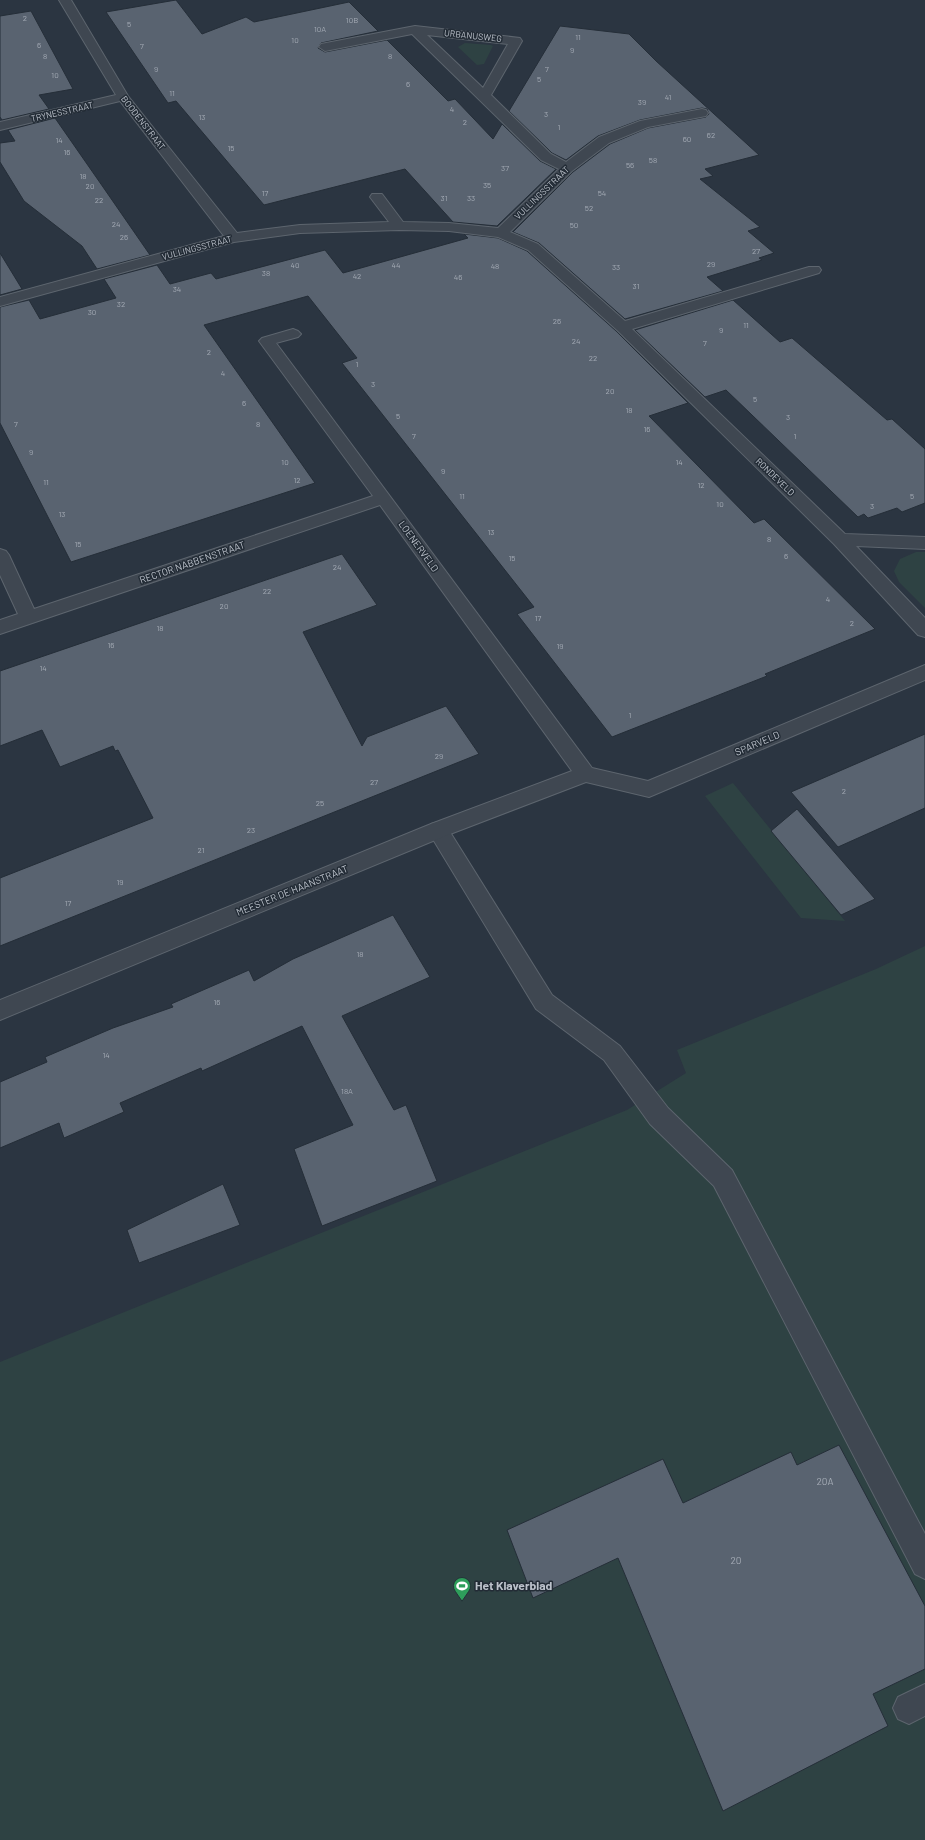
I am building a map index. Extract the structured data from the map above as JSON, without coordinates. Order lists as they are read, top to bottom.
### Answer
{
  "streets": {
    "street": [
      "URBANUSWEG",
      "TRYNESSTRAAT",
      "BOODENSTRAAT",
      "VULLINGSSTRAAT",
      "RONDEVELD",
      "LOENERVELD",
      "RECTOR NABBENSTRAAT",
      "SPARVELD",
      "MEESTER DE HAANSTRAAT"
    ]
  },
  "crossings": [
    ["URBANUSWEG", "VULLINGSSTRAAT"],
    ["TRYNESSTRAAT", "BOODENSTRAAT"],
    ["BOODENSTRAAT", "VULLINGSSTRAAT"],
    ["VULLINGSSTRAAT", "RONDEVELD"],
    ["LOENERVELD", "RECTOR NABBENSTRAAT"],
    ["LOENERVELD", "SPARVELD"],
    ["LOENERVELD", "MEESTER DE HAANSTRAAT"],
    ["SPARVELD", "MEESTER DE HAANSTRAAT"]
  ],
  "places": {
    "sports": ["Het Klaverblad"]
  },
  "house_numbers": [
    "2",
    "10B",
    "5",
    "10A",
    "11",
    "10",
    "6",
    "7",
    "9",
    "8",
    "8",
    "9",
    "7",
    "10",
    "5",
    "6",
    "11",
    "41",
    "39",
    "4",
    "3",
    "13",
    "2",
    "1",
    "62",
    "60",
    "14",
    "15",
    "16",
    "58",
    "56",
    "37",
    "18",
    "35",
    "20",
    "17",
    "54",
    "31",
    "33",
    "22",
    "52",
    "24",
    "50",
    "26",
    "27",
    "29",
    "40",
    "44",
    "48",
    "33",
    "38",
    "42",
    "46",
    "31",
    "34",
    "32",
    "30",
    "26",
    "11",
    "9",
    "24",
    "7",
    "2",
    "22",
    "1",
    "4",
    "3",
    "20",
    "5",
    "6",
    "18",
    "5",
    "3",
    "7",
    "8",
    "16",
    "7",
    "1",
    "9",
    "10",
    "14",
    "9",
    "12",
    "11",
    "12",
    "11",
    "5",
    "10",
    "3",
    "13",
    "13",
    "8",
    "15",
    "6",
    "15",
    "24",
    "22",
    "4",
    "20",
    "17",
    "2",
    "18",
    "16",
    "19",
    "14",
    "1",
    "29",
    "27",
    "2",
    "25",
    "23",
    "21",
    "19",
    "17",
    "18",
    "16",
    "14",
    "18A",
    "20A",
    "20"
  ]
}
